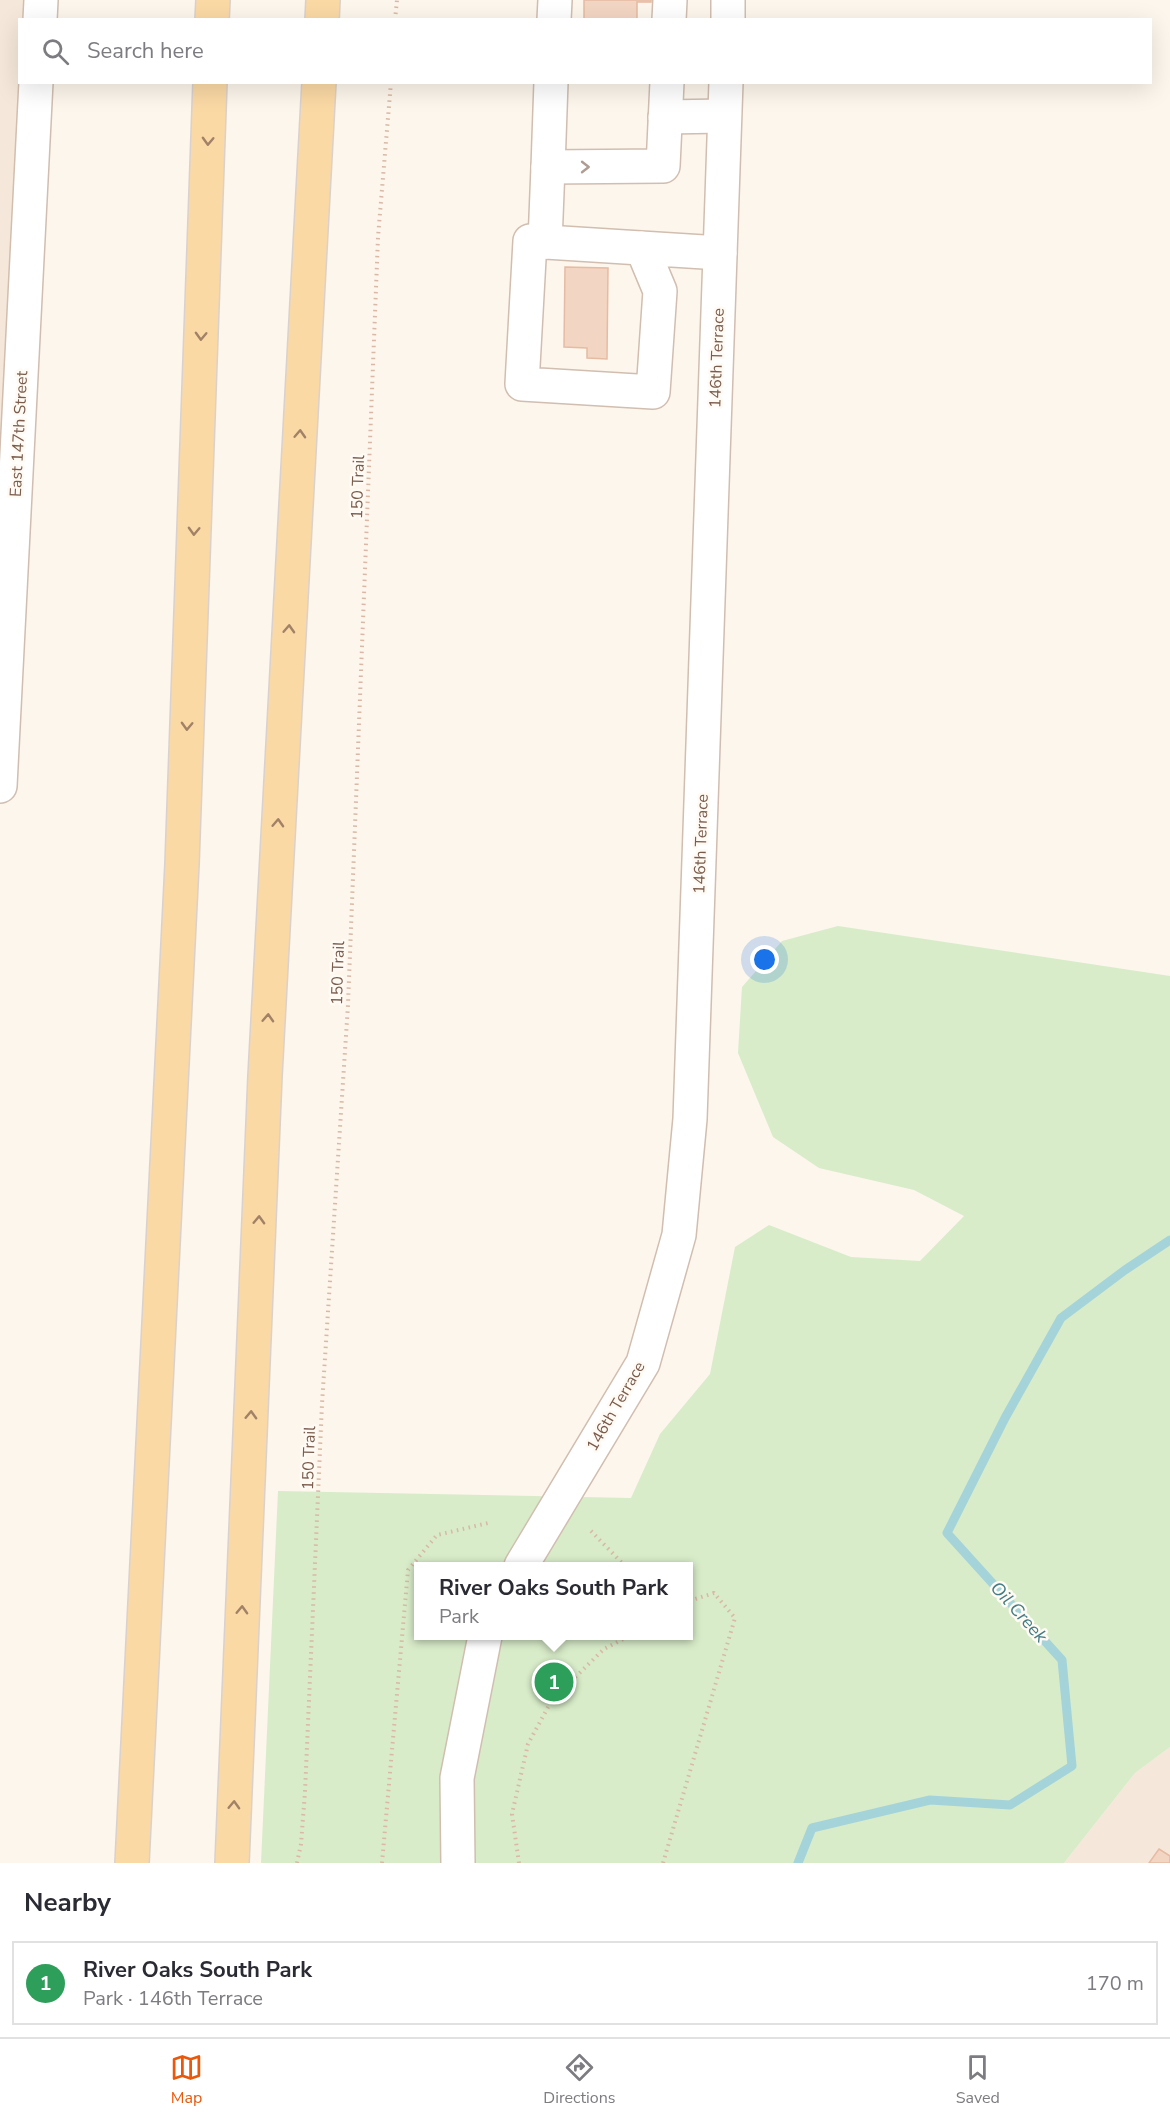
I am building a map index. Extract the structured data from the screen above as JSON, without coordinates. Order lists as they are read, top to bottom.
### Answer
{
  "streets": {
    "street": ["146th Terrace", "East 147th Street"],
    "path": ["150 Trail"]
  },
  "water": ["Oil Creek"],
  "page": {
    "search": "Search here",
    "popup": ["River Oaks South Park", "Park"],
    "pins": "1",
    "heading": "Nearby",
    "list": [
      {
        "mark": "1",
        "name": "River Oaks South Park",
        "note": "Park · 146th Terrace",
        "value": "170 m"
      }
    ],
    "nav": ["Map", "Directions", "Saved"]
  }
}
